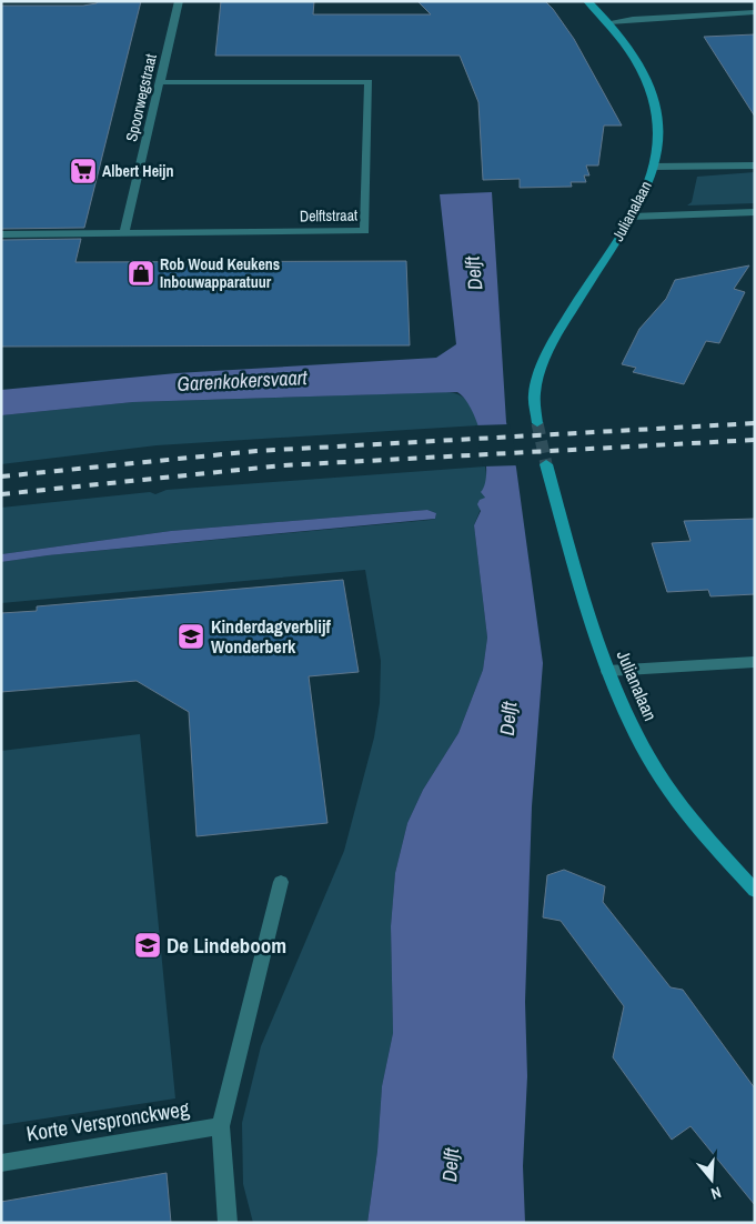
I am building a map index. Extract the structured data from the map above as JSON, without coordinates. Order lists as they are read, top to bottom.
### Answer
{
  "streets": {
    "main road": ["Julianalaan"],
    "street": ["Spoorwegstraat", "Delftstraat", "Korte Verspronckweg"]
  },
  "crossings": [
    ["Spoorwegstraat", "Delftstraat"]
  ],
  "water": ["Delft", "Garenkokersvaart"],
  "places": {
    "supermarket": ["Albert Heijn"],
    "shop": ["Rob Woud Keukens Inbouwapparatuur"],
    "school or university": ["Kinderdagverblijf Wonderberk", "De Lindeboom"]
  },
  "north": "bottom"
}
